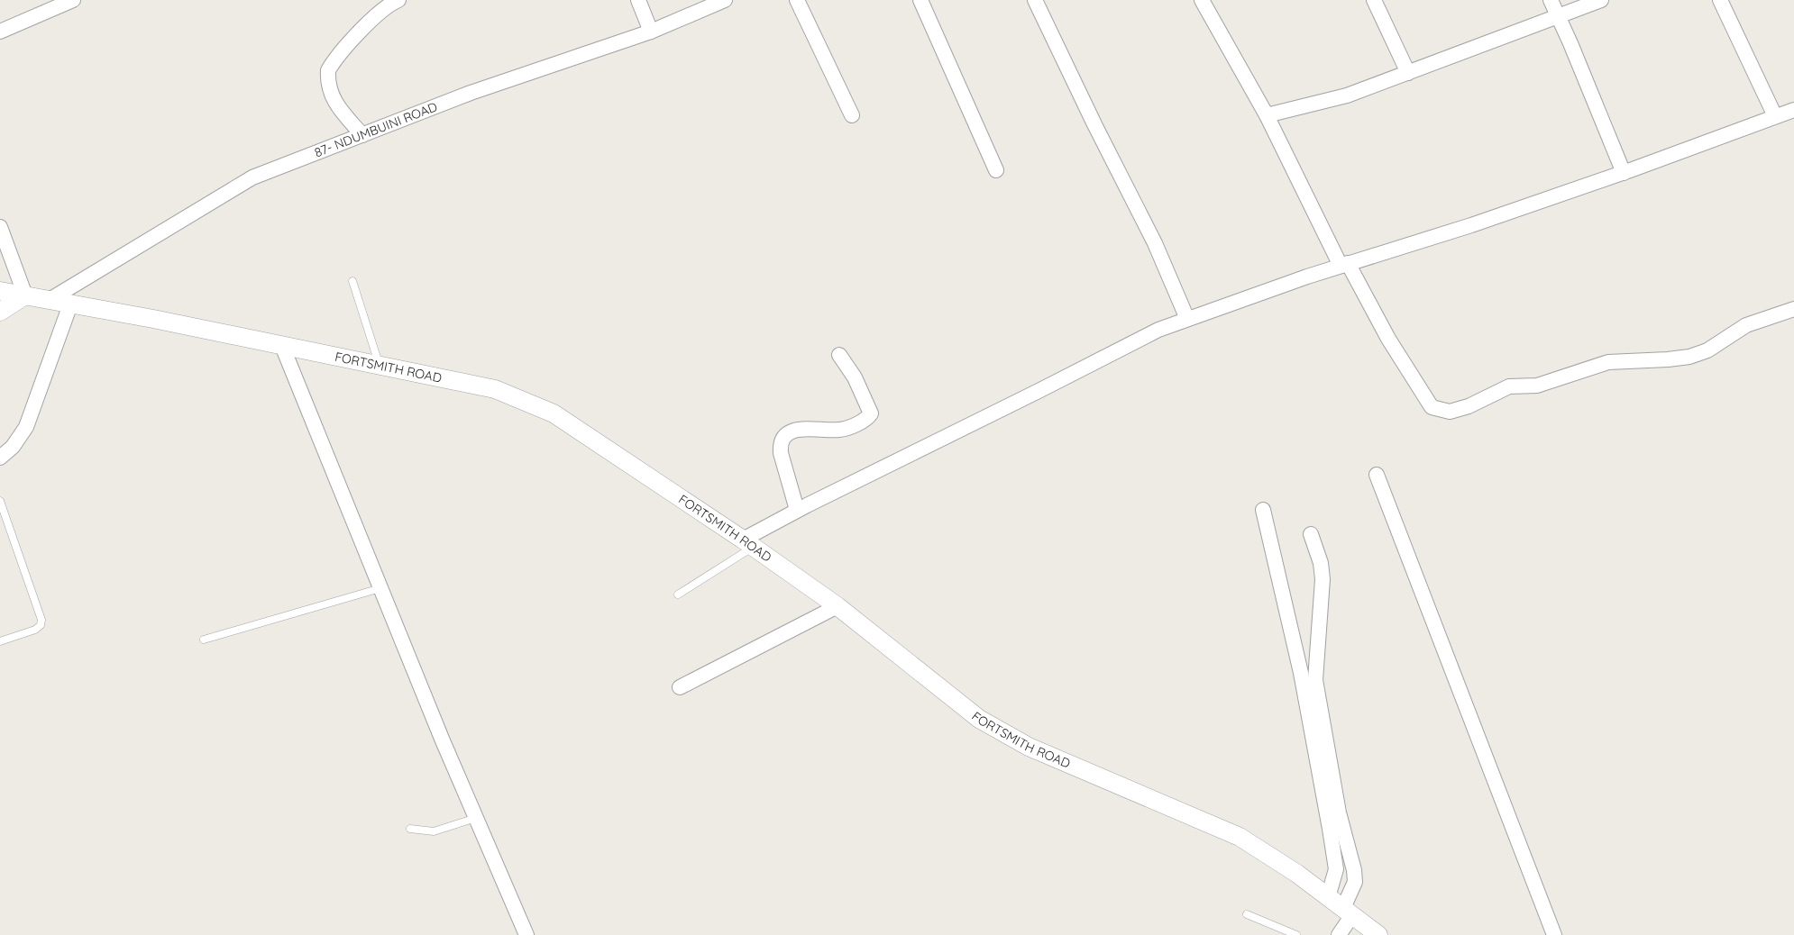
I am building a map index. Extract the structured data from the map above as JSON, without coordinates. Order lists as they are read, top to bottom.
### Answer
{
  "streets": {
    "street": ["87- NDUMBUINI ROAD", "FORTSMITH ROAD"]
  },
  "crossings": [
    ["87- NDUMBUINI ROAD", "FORTSMITH ROAD"]
  ]
}
